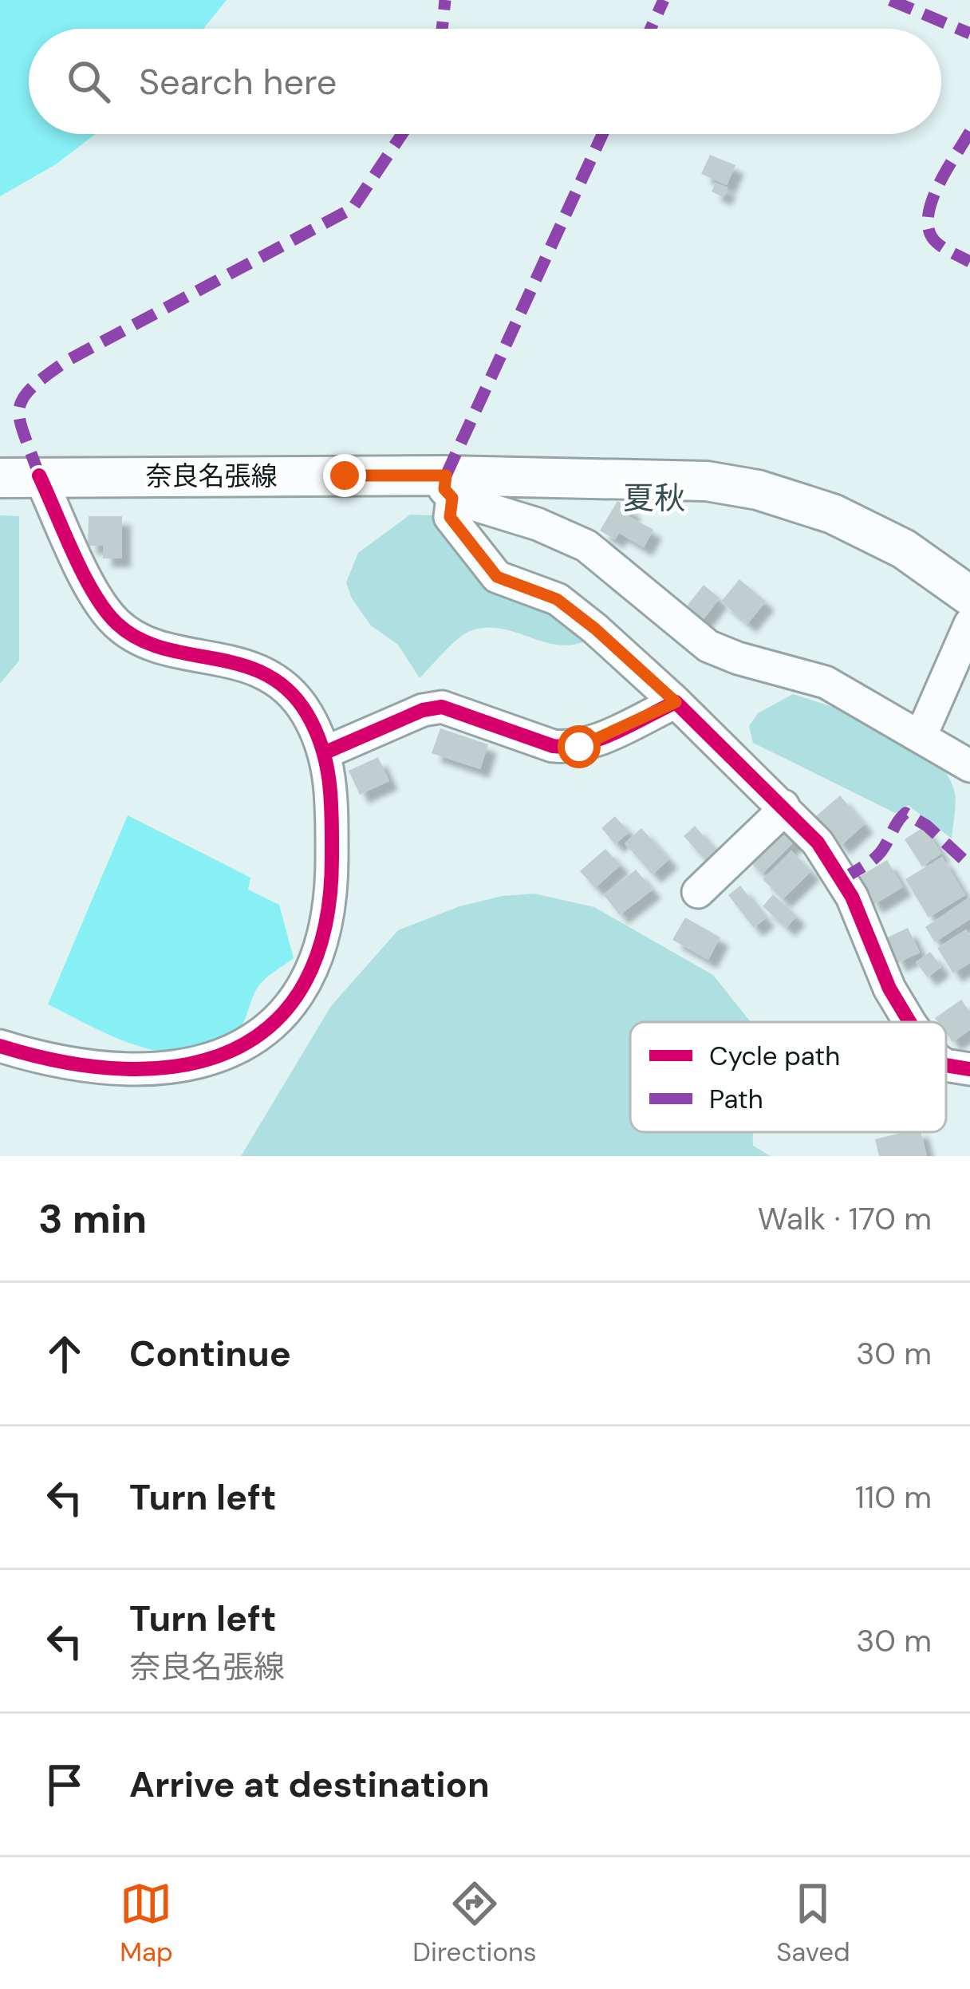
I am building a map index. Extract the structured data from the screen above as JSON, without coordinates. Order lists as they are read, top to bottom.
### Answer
{
  "streets": {
    "main road": ["奈良名張線"]
  },
  "districts": ["夏秋"],
  "legend": ["Cycle path", "Path"],
  "page": {
    "search": "Search here",
    "heading": ["3 min", "Walk · 170 m"],
    "list": [
      ["Continue", "30 m"],
      ["Turn left", "110 m"],
      ["Turn left", "奈良名張線", "30 m"],
      "Arrive at destination"
    ],
    "nav": ["Map", "Directions", "Saved"]
  }
}
